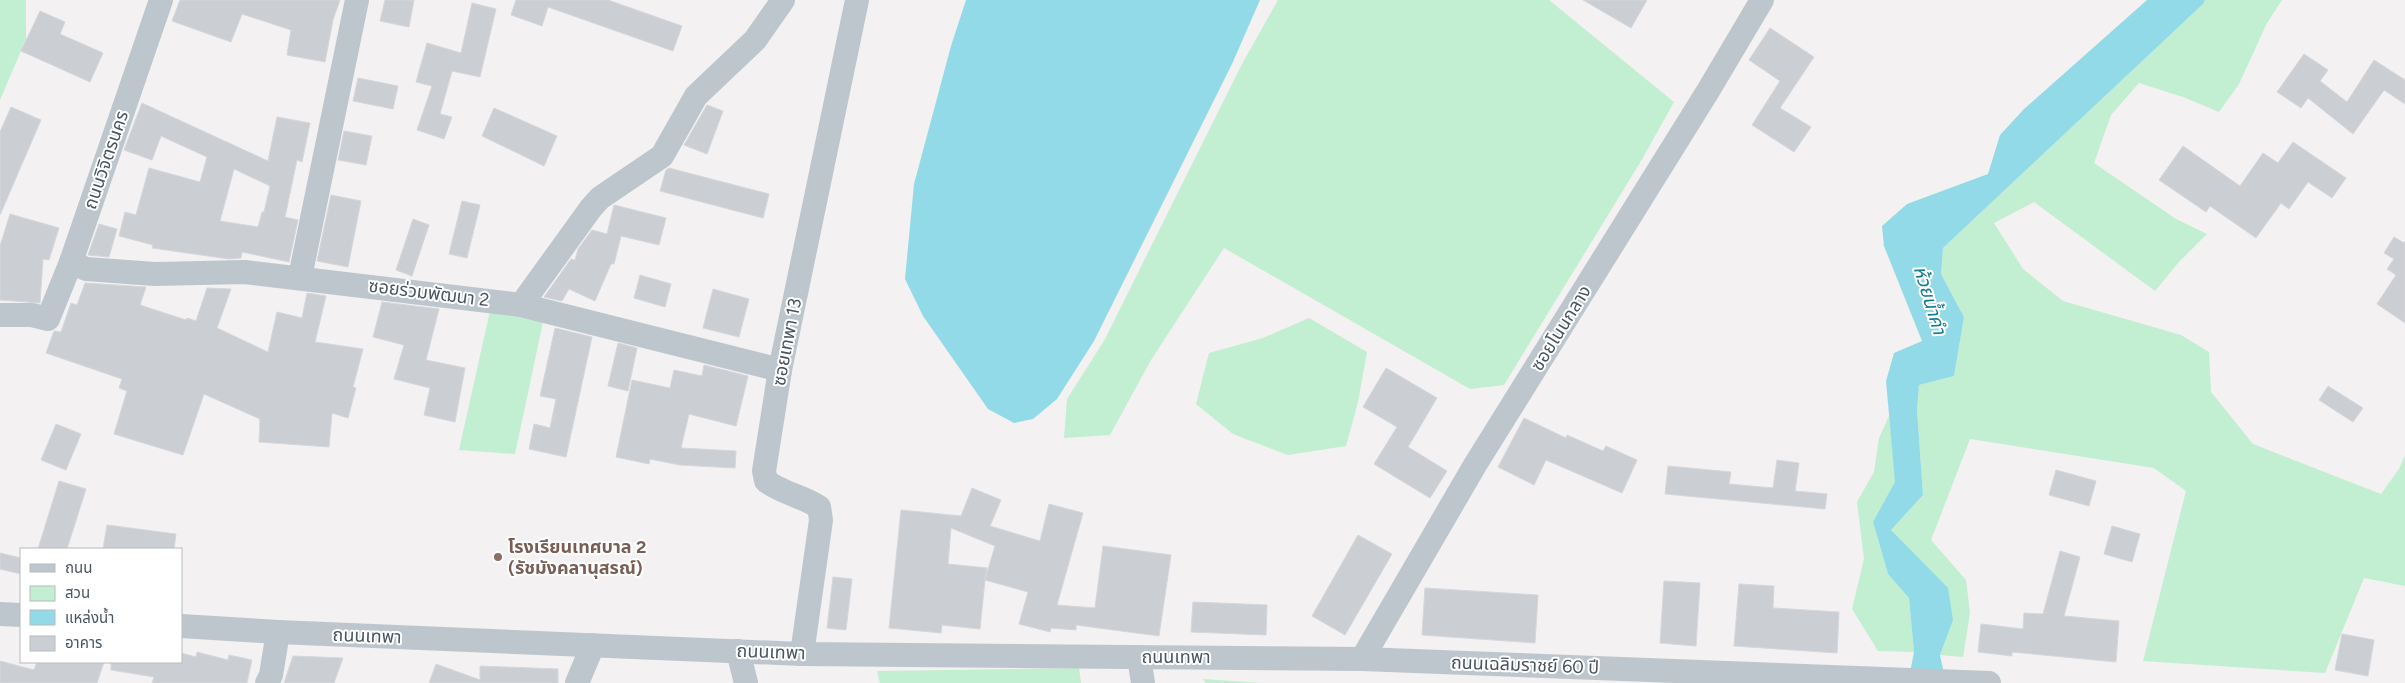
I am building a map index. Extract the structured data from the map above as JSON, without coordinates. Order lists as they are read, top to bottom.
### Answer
{
  "streets": {
    "street": [
      "ถนนวิจิตรนคร",
      "ซอยร่วมพัฒนา 2",
      "ซอยโนนกลาง",
      "ซอยเทพา 13",
      "ถนนเทพา",
      "ถนนเฉลิมราชย์ 60 ปี"
    ]
  },
  "crossings": [
    ["ถนนวิจิตรนคร", "ซอยร่วมพัฒนา 2"],
    ["ซอยร่วมพัฒนา 2", "ซอยเทพา 13"],
    ["ซอยโนนกลาง", "ถนนเทพา"],
    ["ซอยโนนกลาง", "ถนนเฉลิมราชย์ 60 ปี"],
    ["ซอยเทพา 13", "ถนนเทพา"],
    ["ถนนเทพา", "ถนนเฉลิมราชย์ 60 ปี"]
  ],
  "water": ["ห้วยน้ำคำ"],
  "places": ["โรงเรียนเทศบาล 2 (รัชมังคลานุสรณ์)"],
  "legend": [
    "ถนน",
    "สวน",
    "แหล่งน้ำ",
    "อาคาร"
  ]
}
